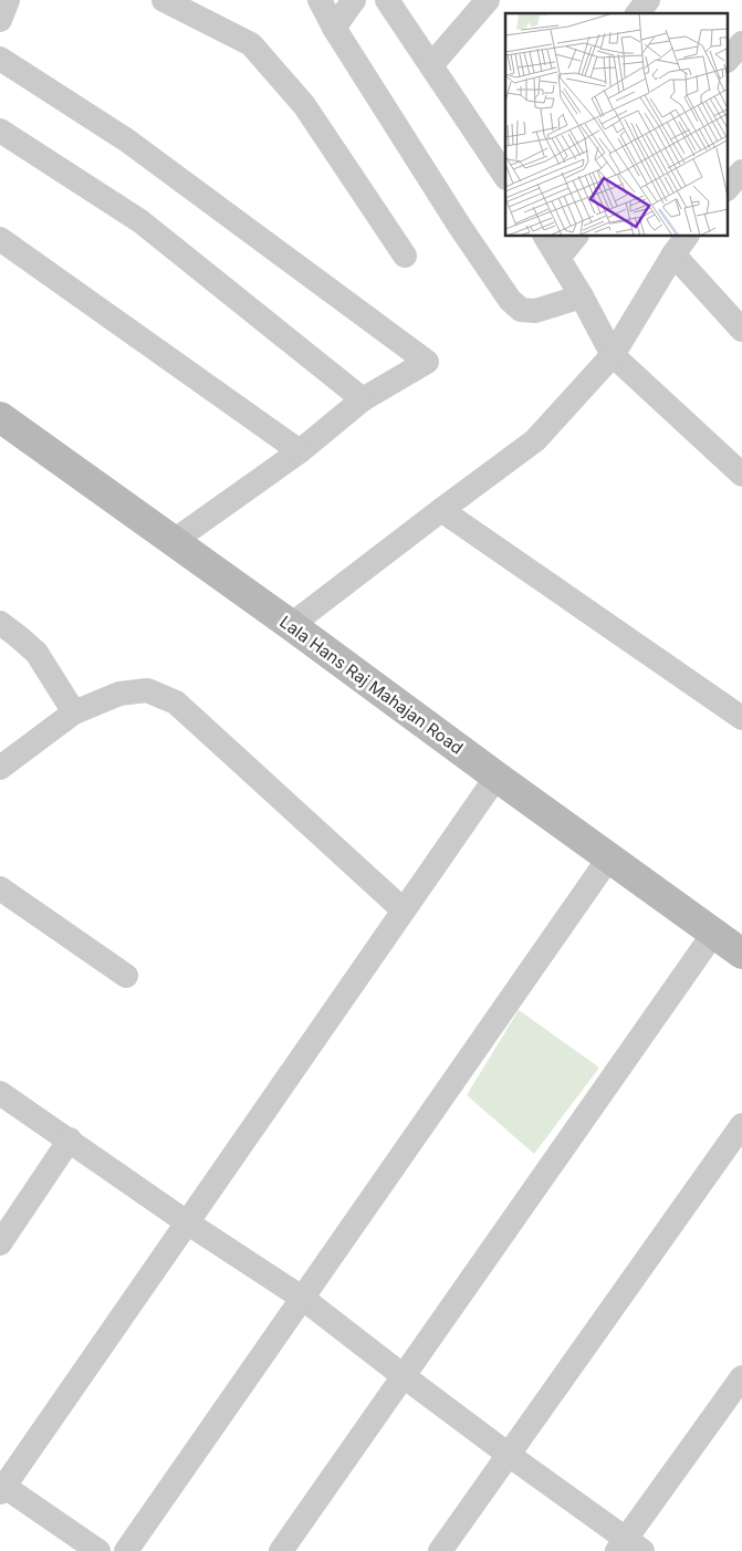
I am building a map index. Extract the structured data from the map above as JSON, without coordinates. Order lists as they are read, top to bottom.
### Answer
{
  "streets": {
    "street": ["Lala Hans Raj Mahajan Road"]
  }
}
